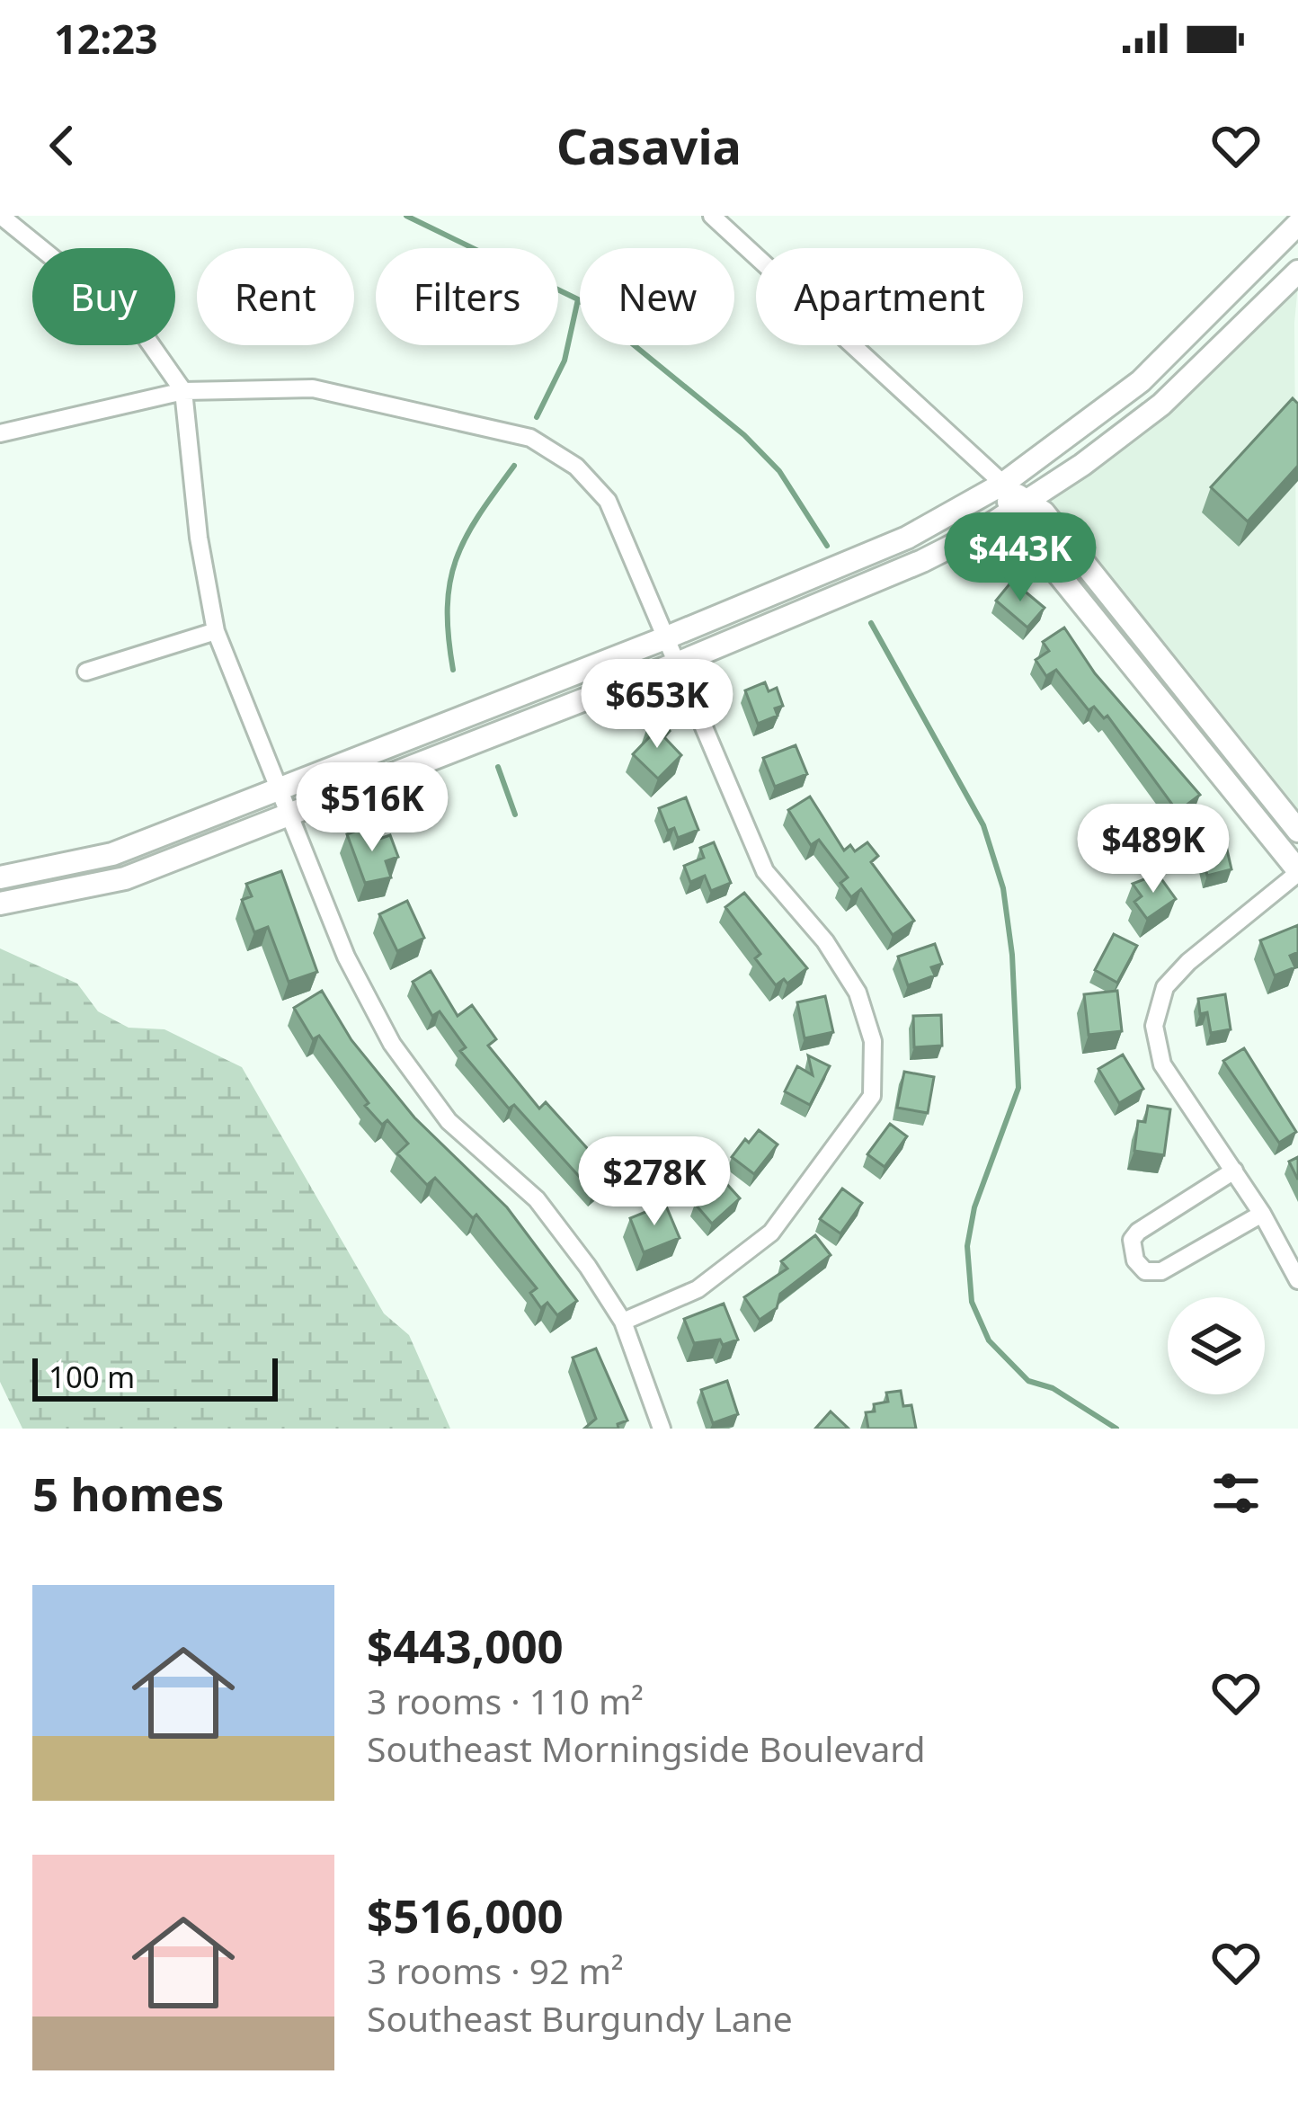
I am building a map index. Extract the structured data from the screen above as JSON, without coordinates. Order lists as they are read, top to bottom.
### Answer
{
  "scale_bar": "100 m",
  "page": {
    "status": "12:23",
    "header": "Casavia",
    "chip": [
      "Buy",
      "Rent",
      "Filters",
      "New",
      "Apartment"
    ],
    "price": [
      "$443K",
      "$653K",
      "$516K",
      "$489K",
      "$278K"
    ],
    "scale": "100 m",
    "heading": "5 homes",
    "list": [
      {
        "name": "$443,000",
        "note": "3 rooms · 110 m² · Southeast Morningside Boulevard"
      },
      {
        "name": "$516,000",
        "note": "3 rooms · 92 m² · Southeast Burgundy Lane"
      }
    ]
  }
}
